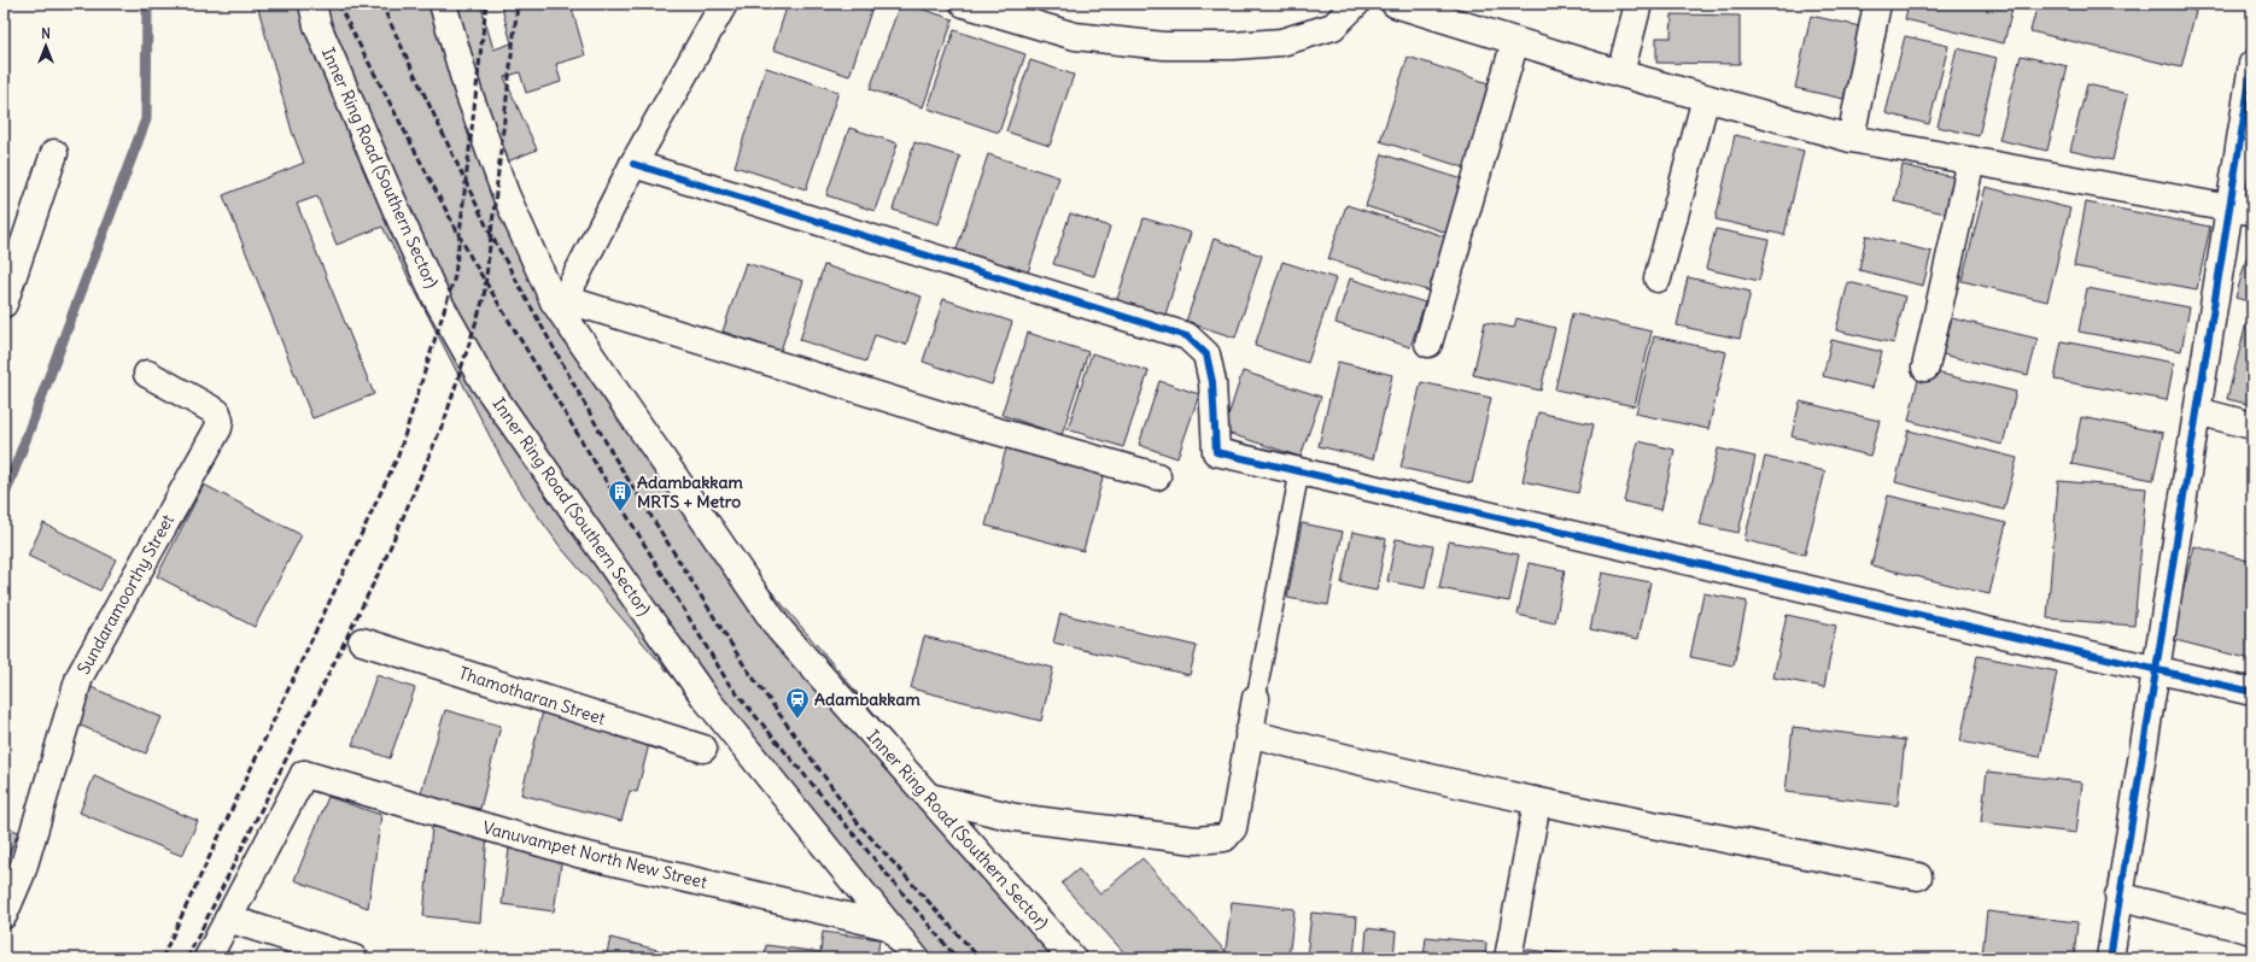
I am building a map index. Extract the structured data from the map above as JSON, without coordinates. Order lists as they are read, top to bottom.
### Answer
{
  "streets": {
    "street": [
      "Inner Ring Road (Southern Sector)",
      "Sundaramoorthy Street",
      "Thamotharan Street",
      "Vanuvampet North New Street"
    ]
  },
  "crossings": [
    ["Inner Ring Road (Southern Sector)", "Vanuvampet North New Street"]
  ],
  "places": {
    "building": ["Adambakkam MRTS + Metro"],
    "station": ["Adambakkam"]
  },
  "north": "top"
}
